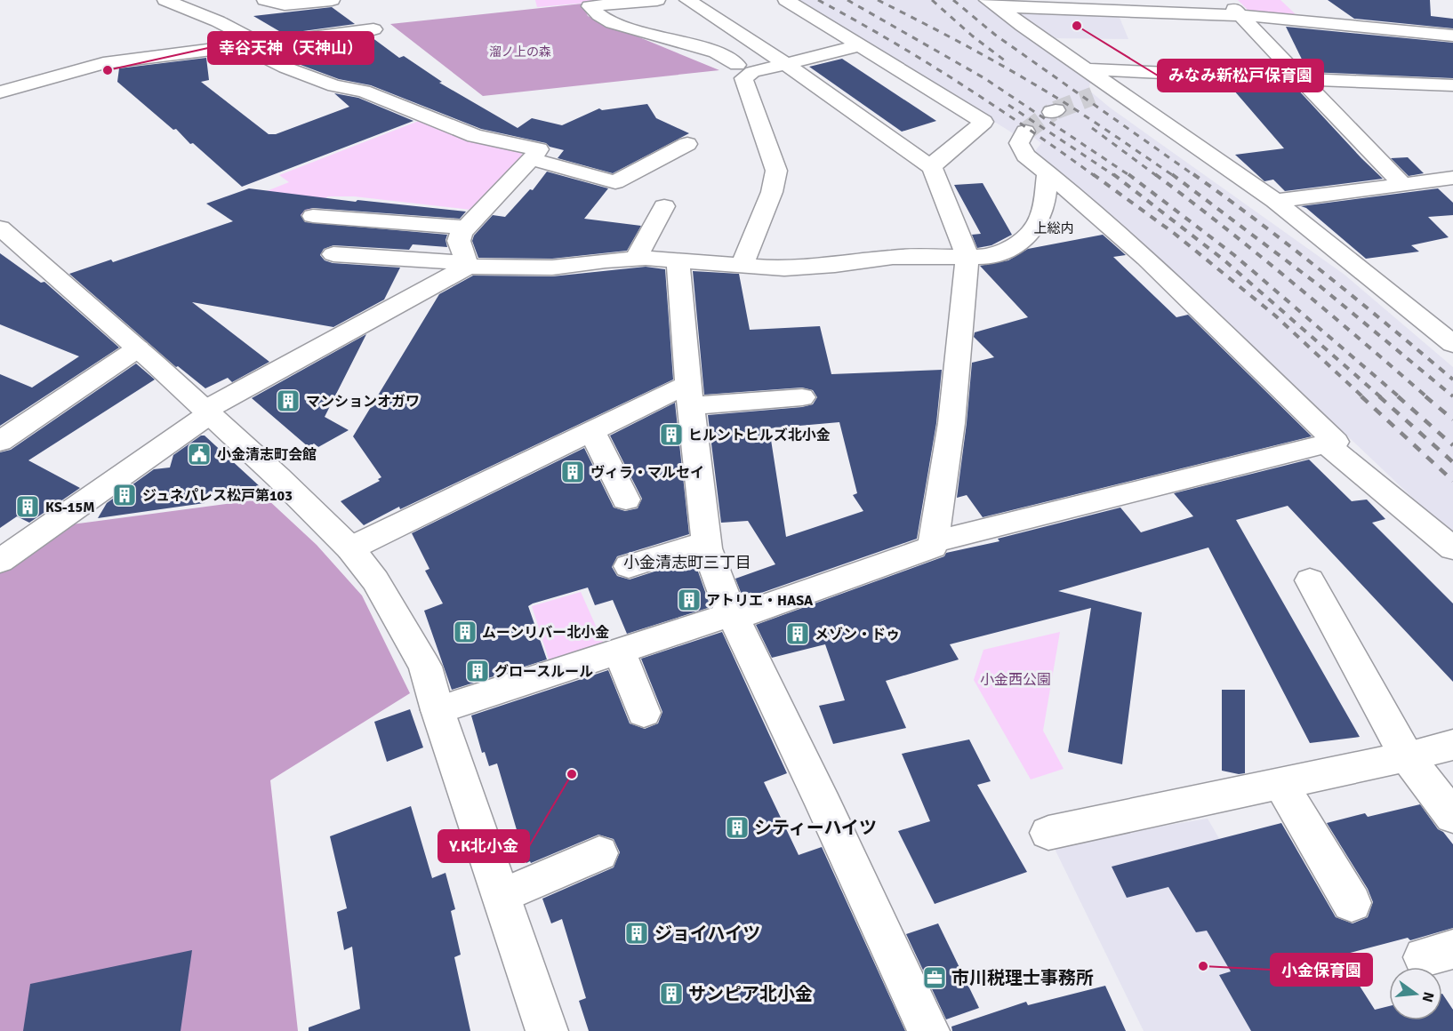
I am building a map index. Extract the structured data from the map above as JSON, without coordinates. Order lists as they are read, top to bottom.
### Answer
{
  "districts": ["上総内", "小金清志町三丁目"],
  "parks": ["溜ノ上の森", "小金西公園"],
  "places": {
    "other": [
      "みなみ新松戸保育園",
      "幸谷天神（天神山）",
      "Y.K北小金",
      "小金保育園"
    ],
    "building": [
      "マンションオガワ",
      "ヒルントヒルズ北小金",
      "ヴィラ・マルセイ",
      "ジュネパレス松戸第103",
      "KS-15M",
      "アトリエ・HASA",
      "ムーンリバー北小金",
      "メゾン・ドゥ",
      "グロースルール",
      "シティーハイツ",
      "ジョイハイツ",
      "サンピア北小金"
    ],
    "public building": ["小金清志町会館"],
    "office": ["市川税理士事務所"]
  },
  "north": "right"
}
